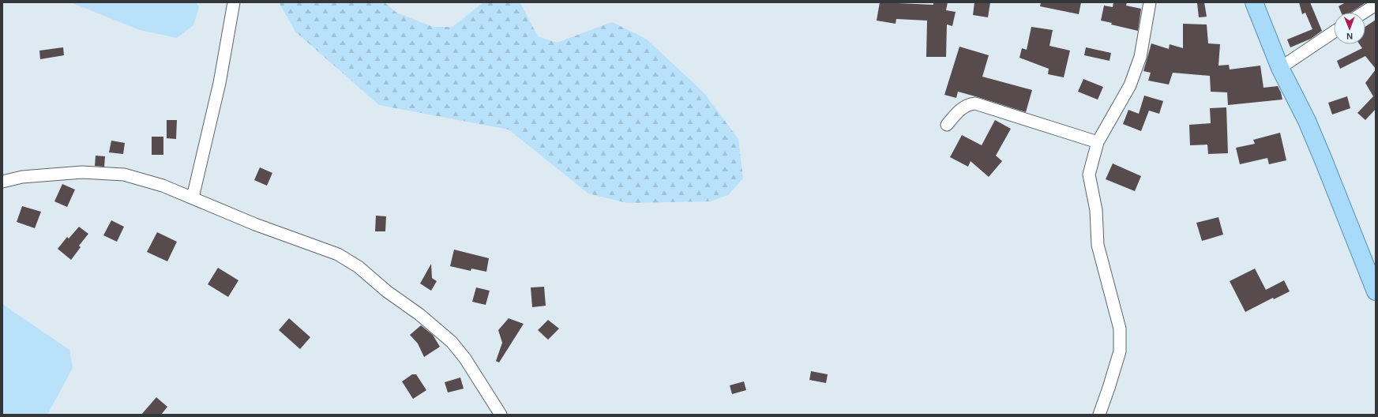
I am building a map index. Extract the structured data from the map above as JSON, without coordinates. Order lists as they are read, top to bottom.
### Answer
{
  "north": "bottom"
}
